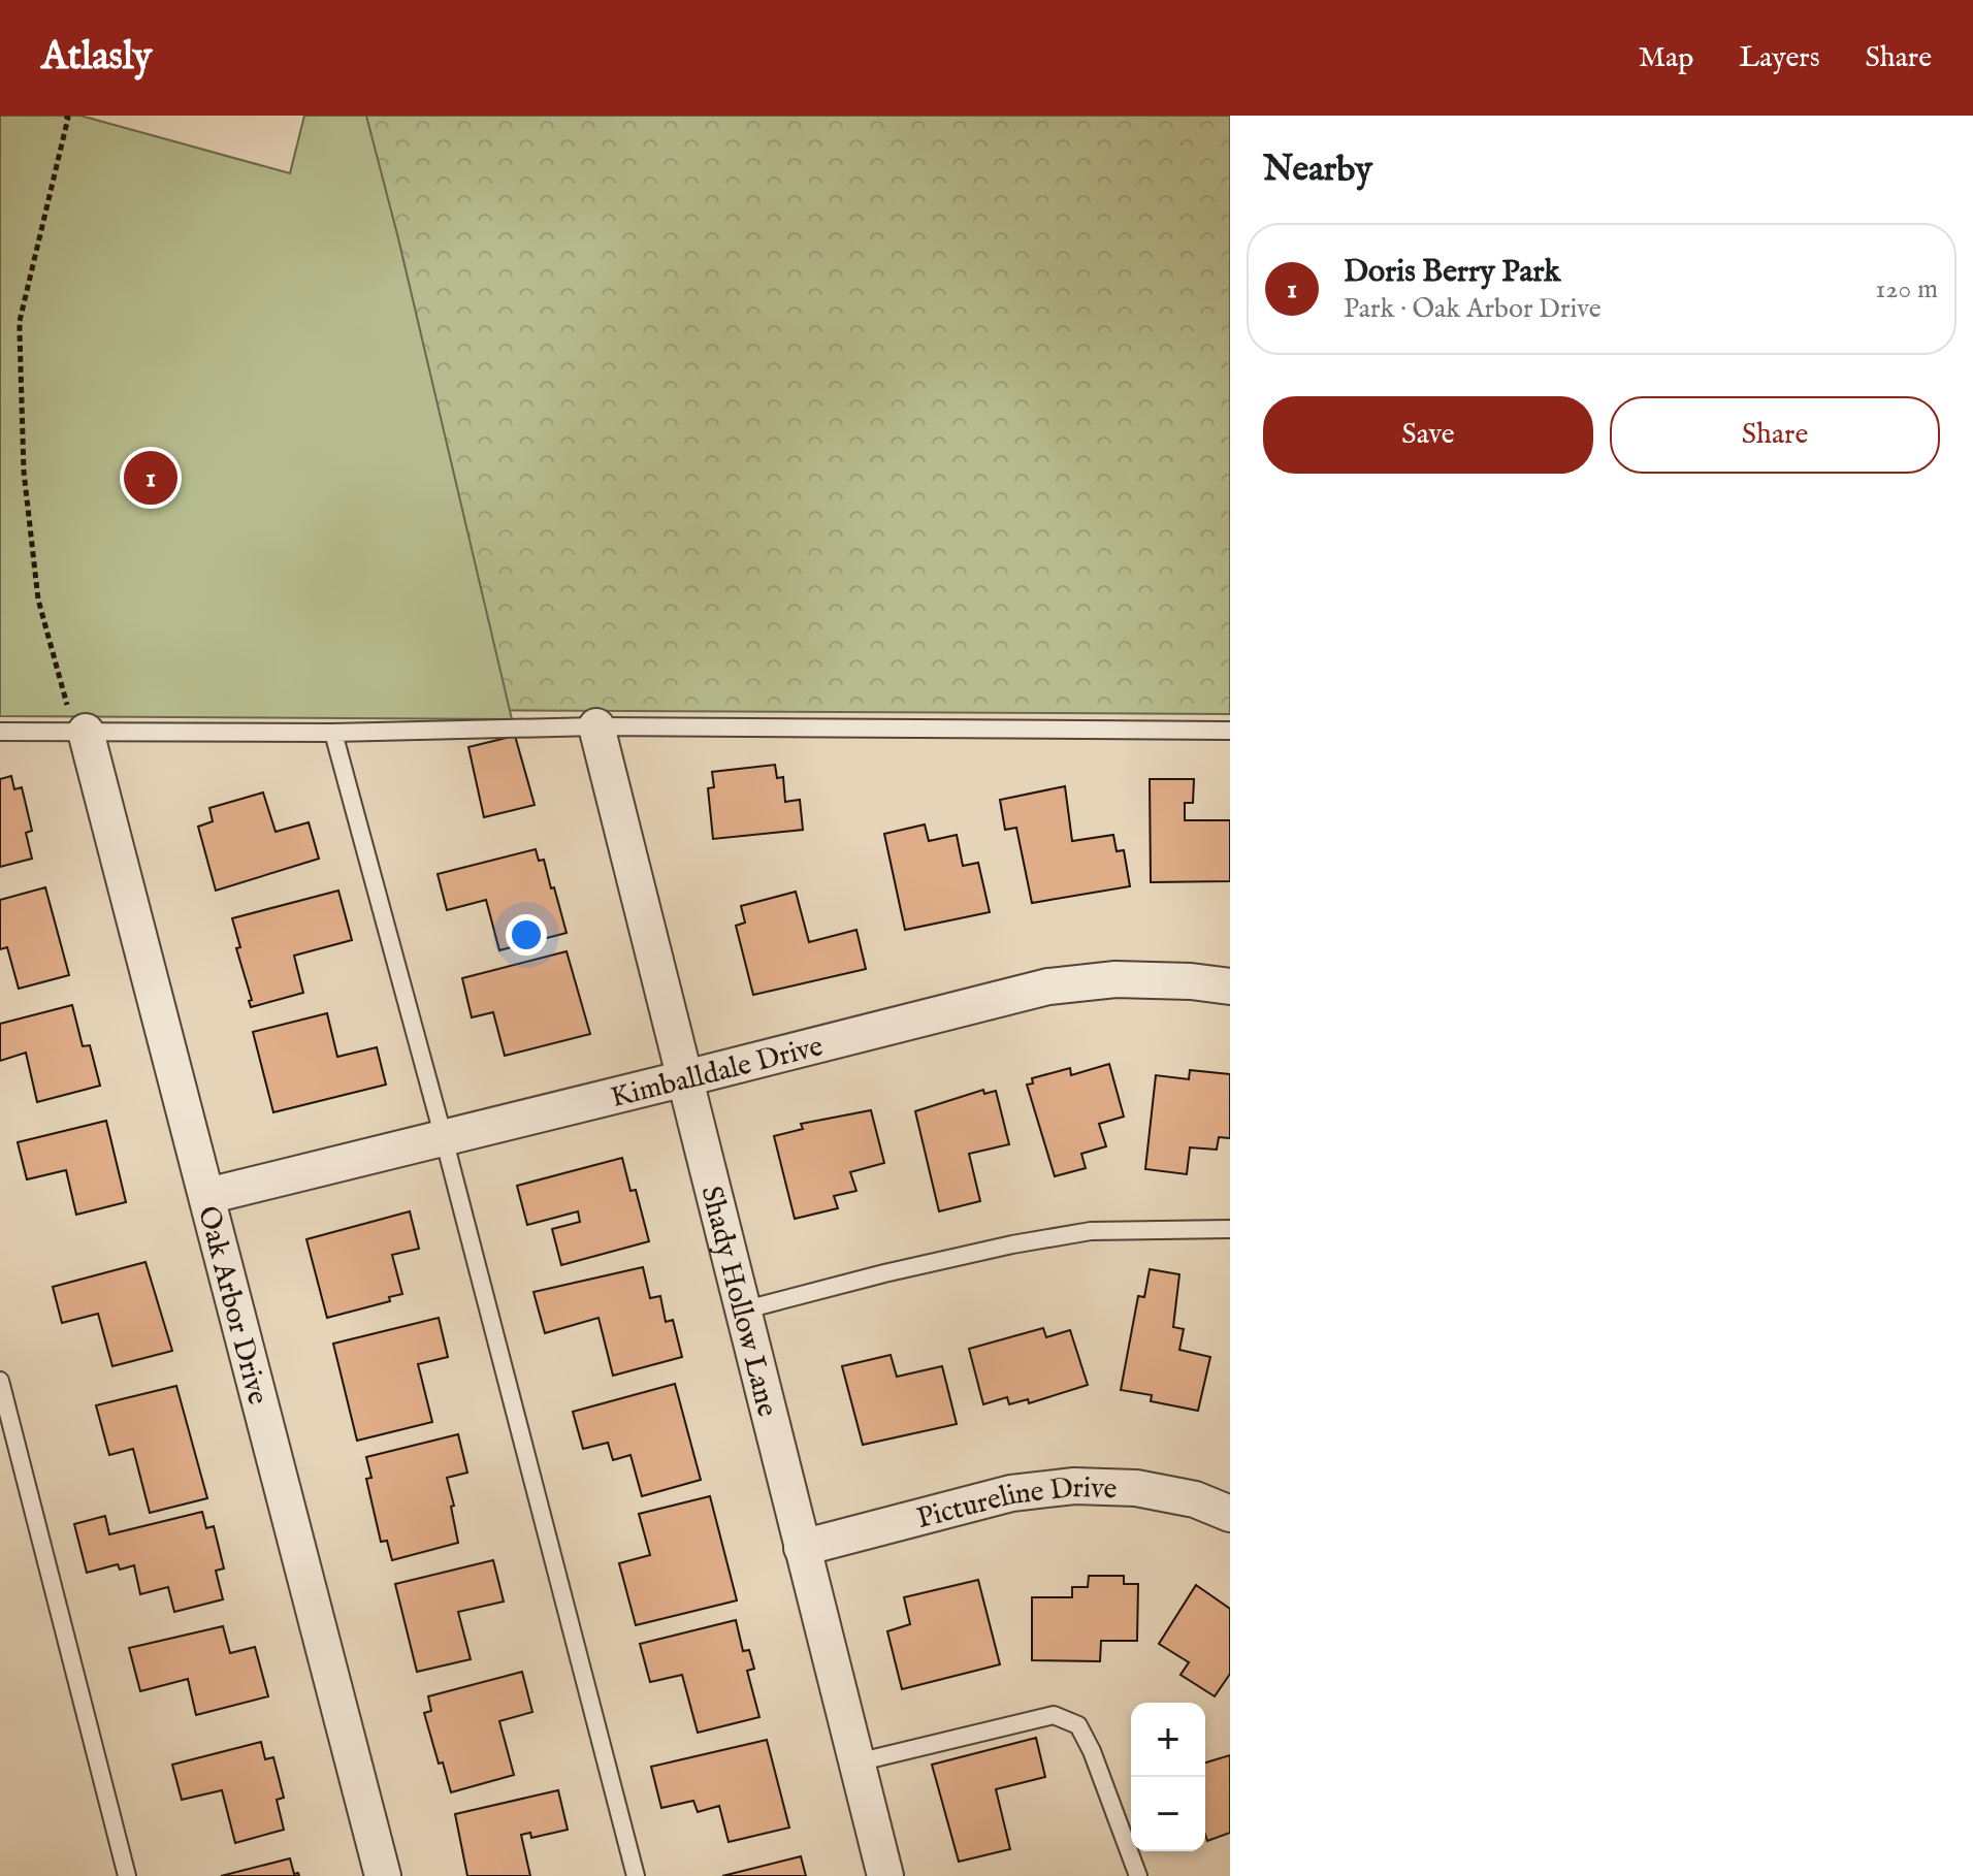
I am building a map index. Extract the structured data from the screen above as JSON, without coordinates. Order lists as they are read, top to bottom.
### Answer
{
  "streets": {
    "street": [
      "Kimballdale Drive",
      "Shady Hollow Lane",
      "Oak Arbor Drive",
      "Pictureline Drive"
    ]
  },
  "crossings": [
    ["Kimballdale Drive", "Shady Hollow Lane"],
    ["Kimballdale Drive", "Oak Arbor Drive"],
    ["Shady Hollow Lane", "Pictureline Drive"]
  ],
  "page": {
    "header": "Atlasly",
    "nav": ["Map", "Layers", "Share"],
    "heading": "Nearby",
    "list": [
      {
        "mark": "1",
        "name": "Doris Berry Park",
        "note": "Park · Oak Arbor Drive",
        "value": "120 m"
      }
    ],
    "buttons": ["Save", "Share"],
    "pins": "1",
    "map_buttons": ["+", "−"]
  }
}
